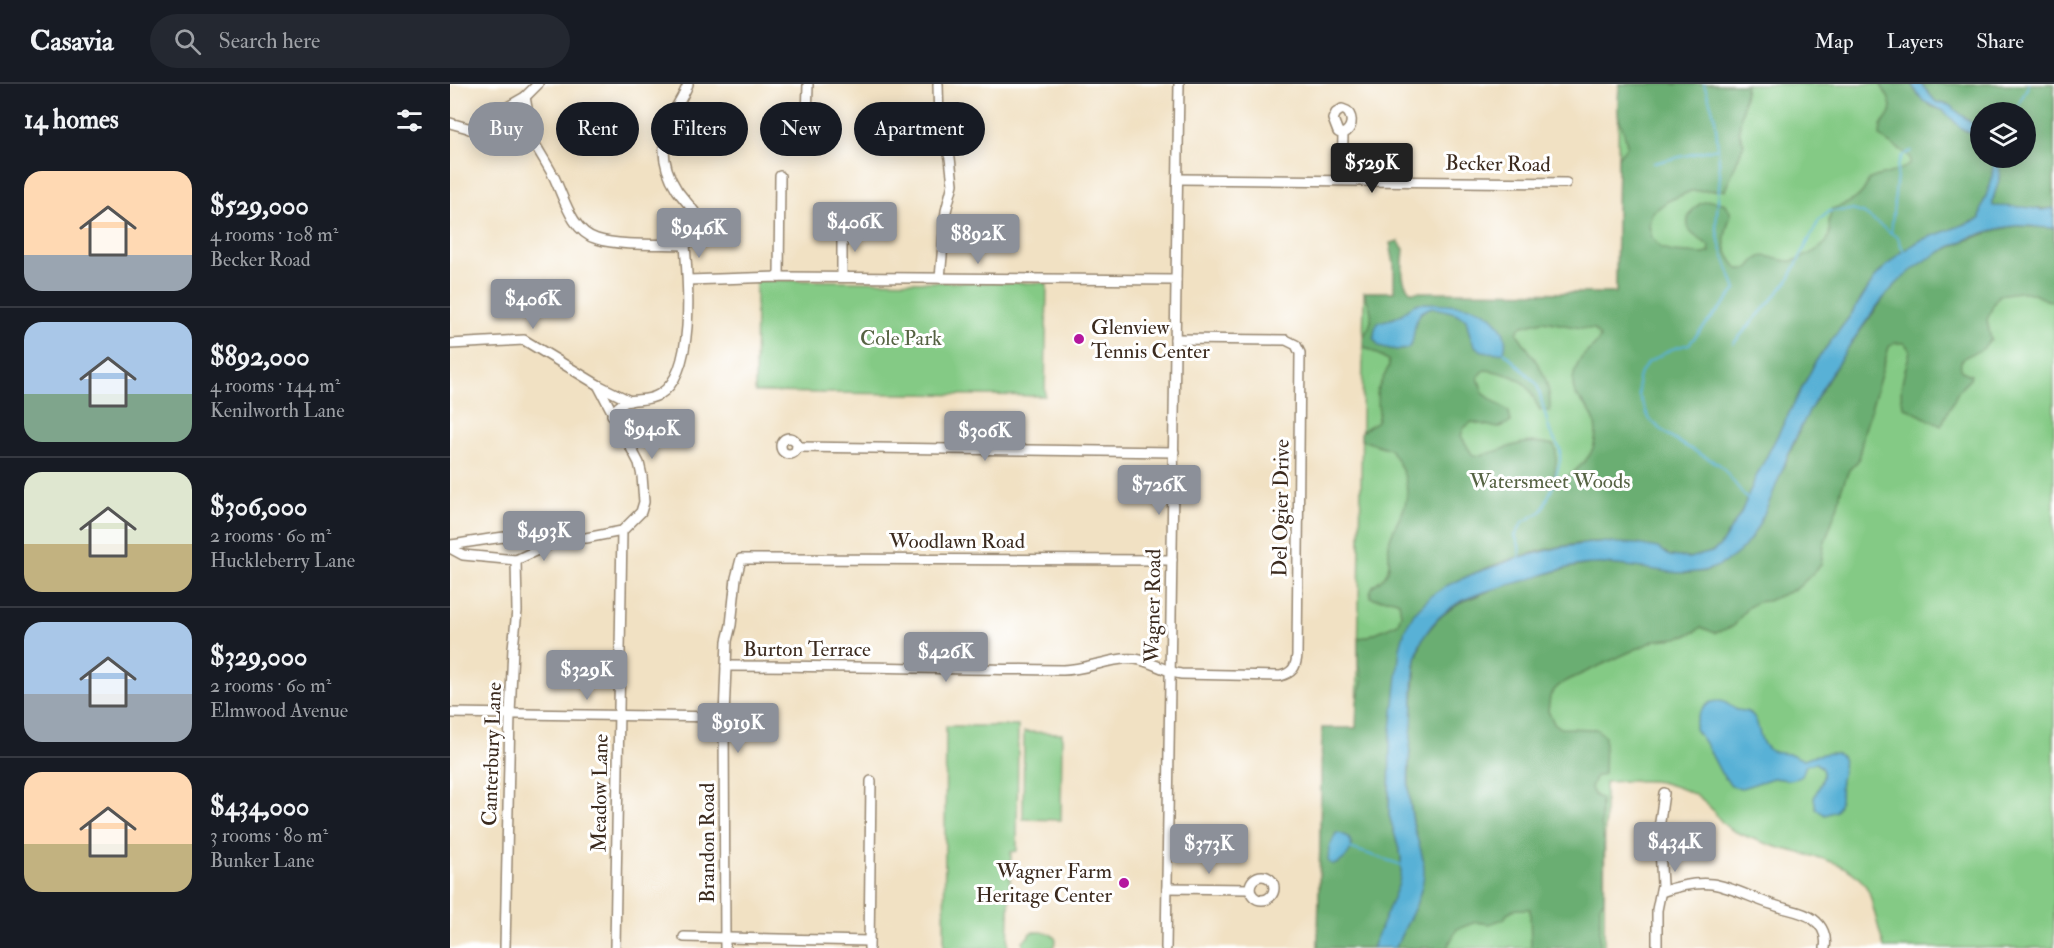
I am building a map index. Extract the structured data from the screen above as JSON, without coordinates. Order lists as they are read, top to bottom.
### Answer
{
  "streets": {
    "street": [
      "Becker Road",
      "Del Ogier Drive",
      "Woodlawn Road",
      "Wagner Road",
      "Burton Terrace",
      "Canterbury Lane",
      "Meadow Lane",
      "Brandon Road"
    ]
  },
  "crossings": [
    ["Becker Road", "Wagner Road"],
    ["Del Ogier Drive", "Wagner Road"],
    ["Del Ogier Drive", "Burton Terrace"],
    ["Woodlawn Road", "Wagner Road"],
    ["Woodlawn Road", "Brandon Road"],
    ["Wagner Road", "Burton Terrace"],
    ["Burton Terrace", "Brandon Road"]
  ],
  "parks": ["Cole Park", "Watersmeet Woods"],
  "places": ["Glenview Tennis Center", "Wagner Farm Heritage Center"],
  "page": {
    "header": "Casavia",
    "search": "Search here",
    "nav": ["Map", "Layers", "Share"],
    "heading": "14 homes",
    "chip": [
      "Buy",
      "Rent",
      "Filters",
      "New",
      "Apartment"
    ],
    "price": [
      "$529K",
      "$406K",
      "$946K",
      "$892K",
      "$406K",
      "$940K",
      "$306K",
      "$726K",
      "$493K",
      "$426K",
      "$329K",
      "$919K",
      "$434K",
      "$373K"
    ],
    "list": [
      {
        "name": "$529,000",
        "note": "4 rooms · 108 m² · Becker Road"
      },
      {
        "name": "$892,000",
        "note": "4 rooms · 144 m² · Kenilworth Lane"
      },
      {
        "name": "$306,000",
        "note": "2 rooms · 60 m² · Huckleberry Lane"
      },
      {
        "name": "$329,000",
        "note": "2 rooms · 60 m² · Elmwood Avenue"
      },
      {
        "name": "$434,000",
        "note": "3 rooms · 80 m² · Bunker Lane"
      }
    ]
  }
}
